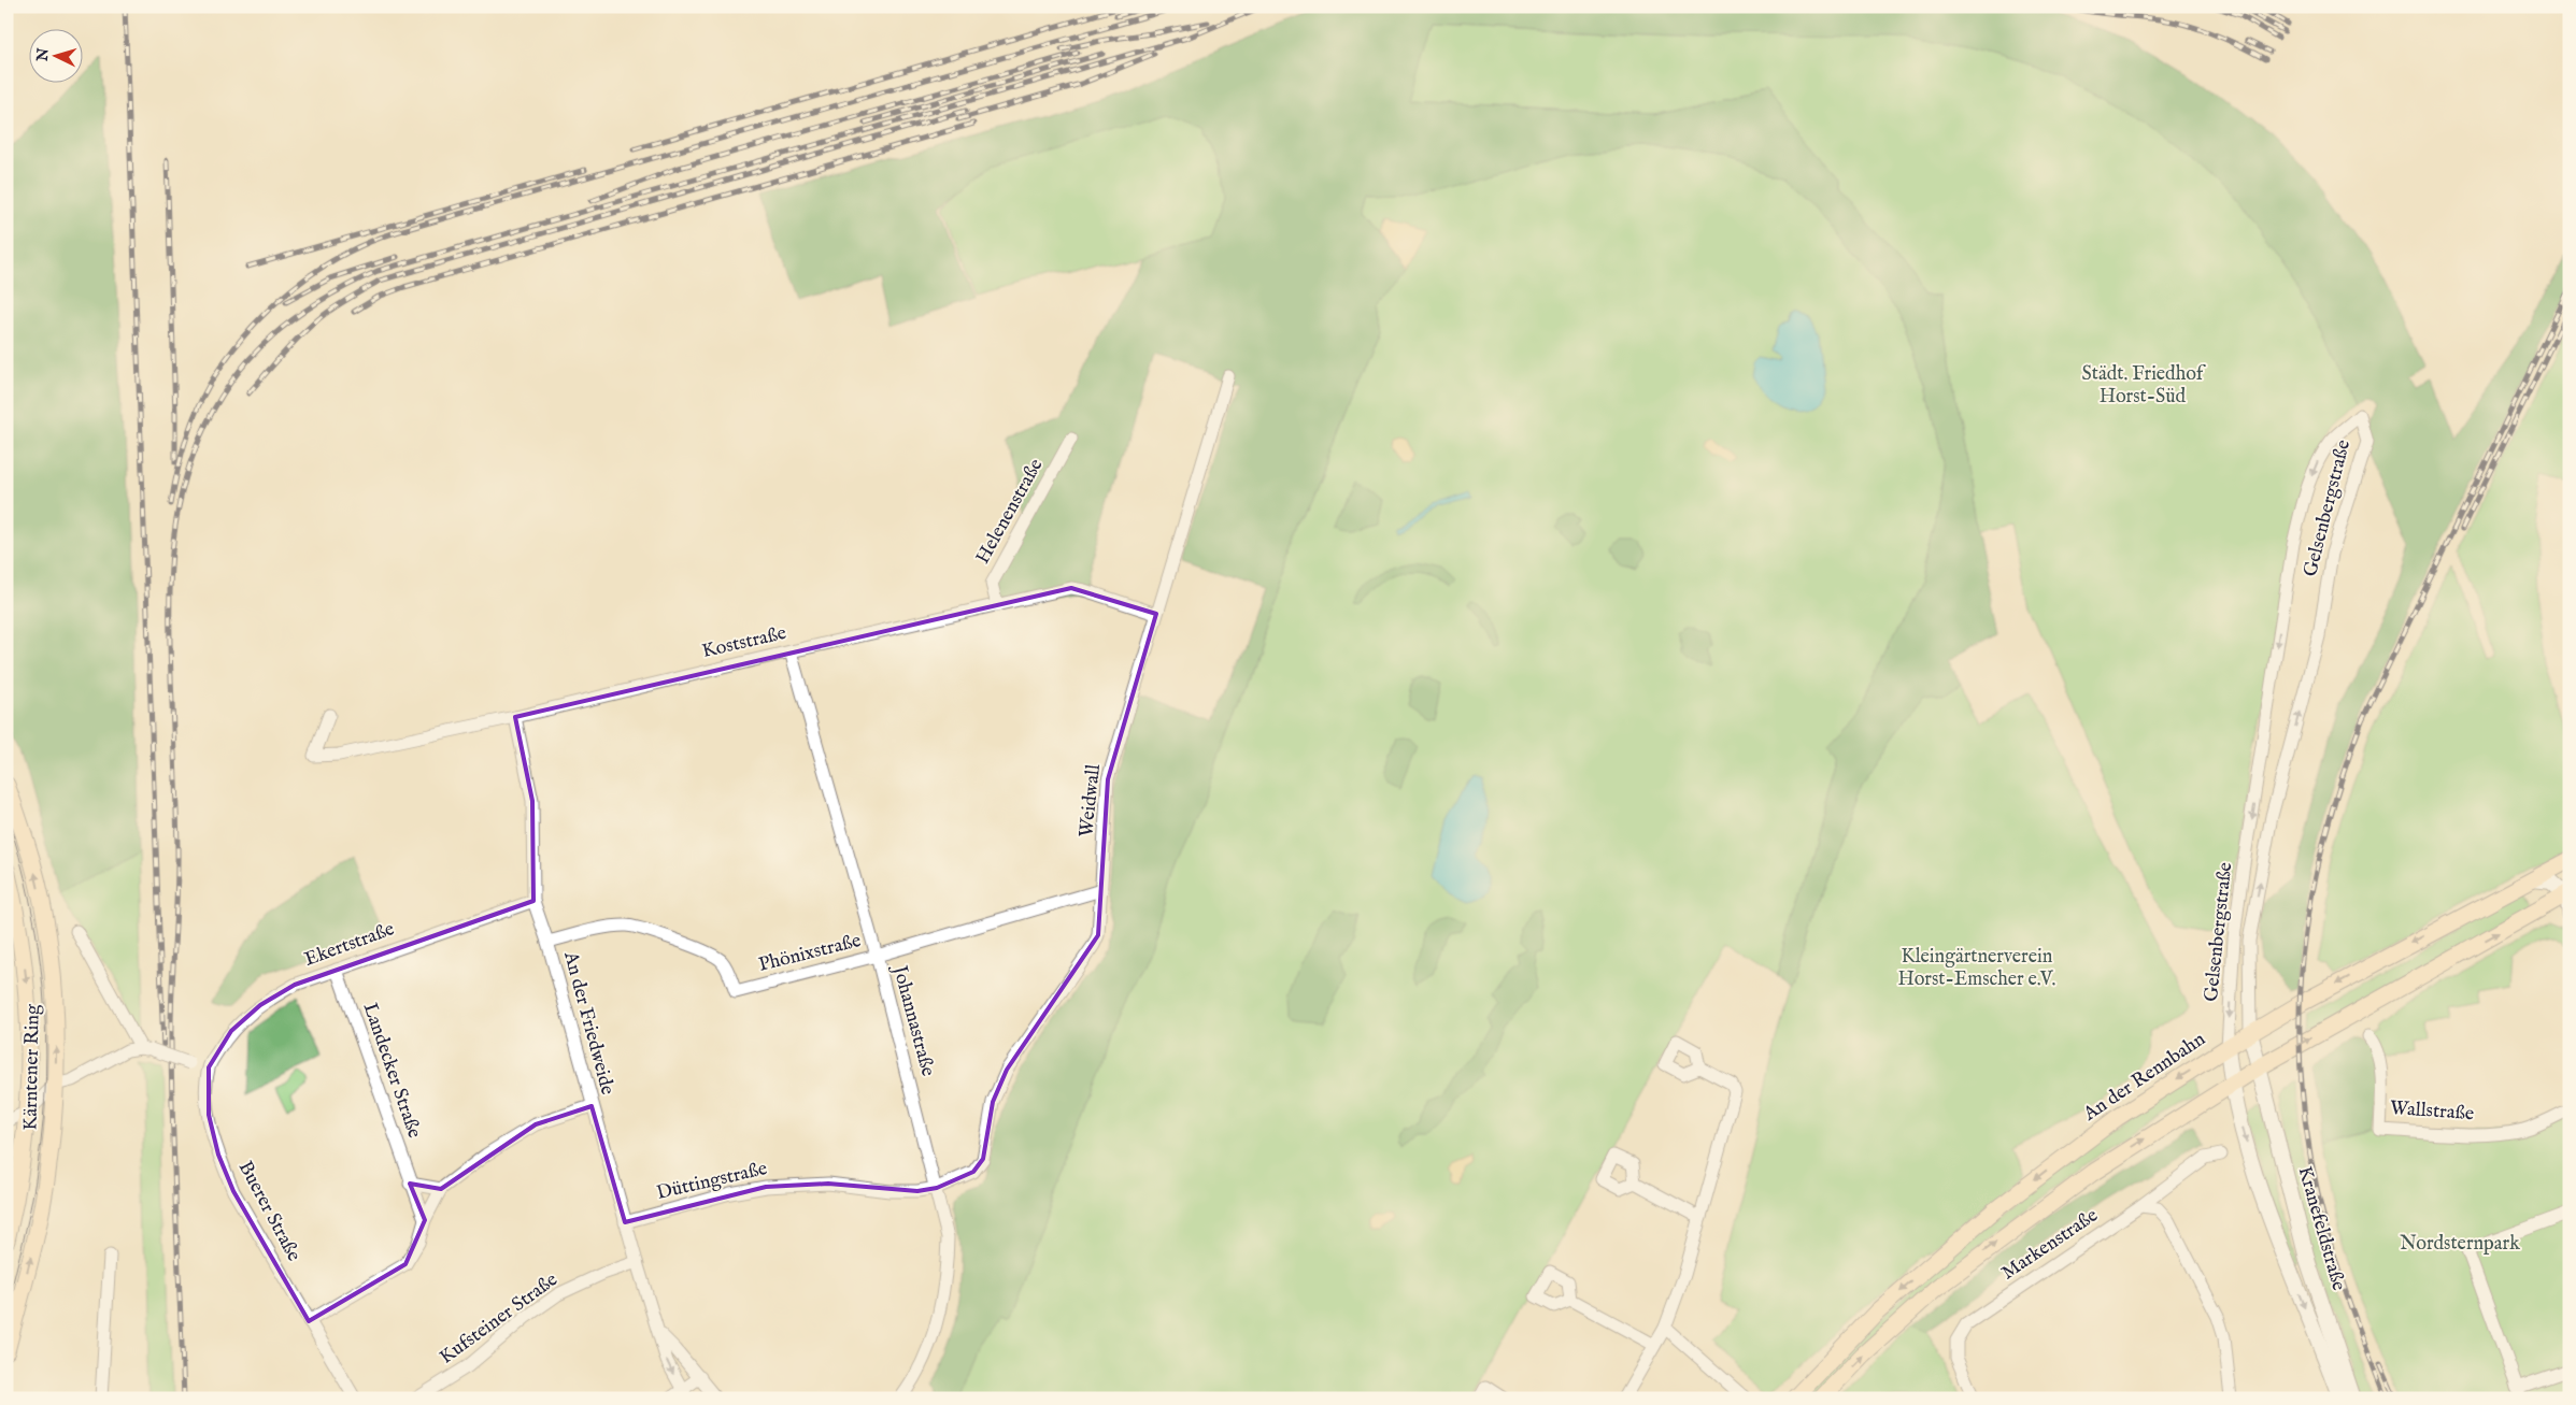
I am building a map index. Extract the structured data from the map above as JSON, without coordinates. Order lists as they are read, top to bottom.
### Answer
{
  "streets": {
    "main road": ["Kärntener Ring", "An der Rennbahn"],
    "street": [
      "Gelsenbergstraße",
      "Helenenstraße",
      "Koststraße",
      "Weidwall",
      "Ekertstraße",
      "Phönixstraße",
      "Johannastraße",
      "An der Friedweide",
      "Landecker Straße",
      "Wallstraße",
      "Düttingstraße",
      "Buerer Straße",
      "Kranefeldstraße",
      "Markenstraße",
      "Kufsteiner Straße"
    ]
  },
  "crossings": [
    ["Gelsenbergstraße", "An der Rennbahn"],
    ["Gelsenbergstraße", "Kranefeldstraße"],
    ["Helenenstraße", "Koststraße"],
    ["Koststraße", "Weidwall"],
    ["Koststraße", "Johannastraße"],
    ["Koststraße", "An der Friedweide"],
    ["Weidwall", "Phönixstraße"],
    ["Weidwall", "Johannastraße"],
    ["Weidwall", "Düttingstraße"],
    ["Ekertstraße", "An der Friedweide"],
    ["Ekertstraße", "Landecker Straße"],
    ["Ekertstraße", "Buerer Straße"],
    ["Phönixstraße", "Johannastraße"],
    ["Phönixstraße", "An der Friedweide"],
    ["Johannastraße", "Düttingstraße"],
    ["An der Friedweide", "Düttingstraße"],
    ["An der Friedweide", "Kufsteiner Straße"],
    ["An der Rennbahn", "Kranefeldstraße"]
  ],
  "parks": ["Städt. Friedhof Horst-Süd", "Kleingärtnerverein Horst-Emscher e.V.", "Nordsternpark"],
  "north": "left"
}
